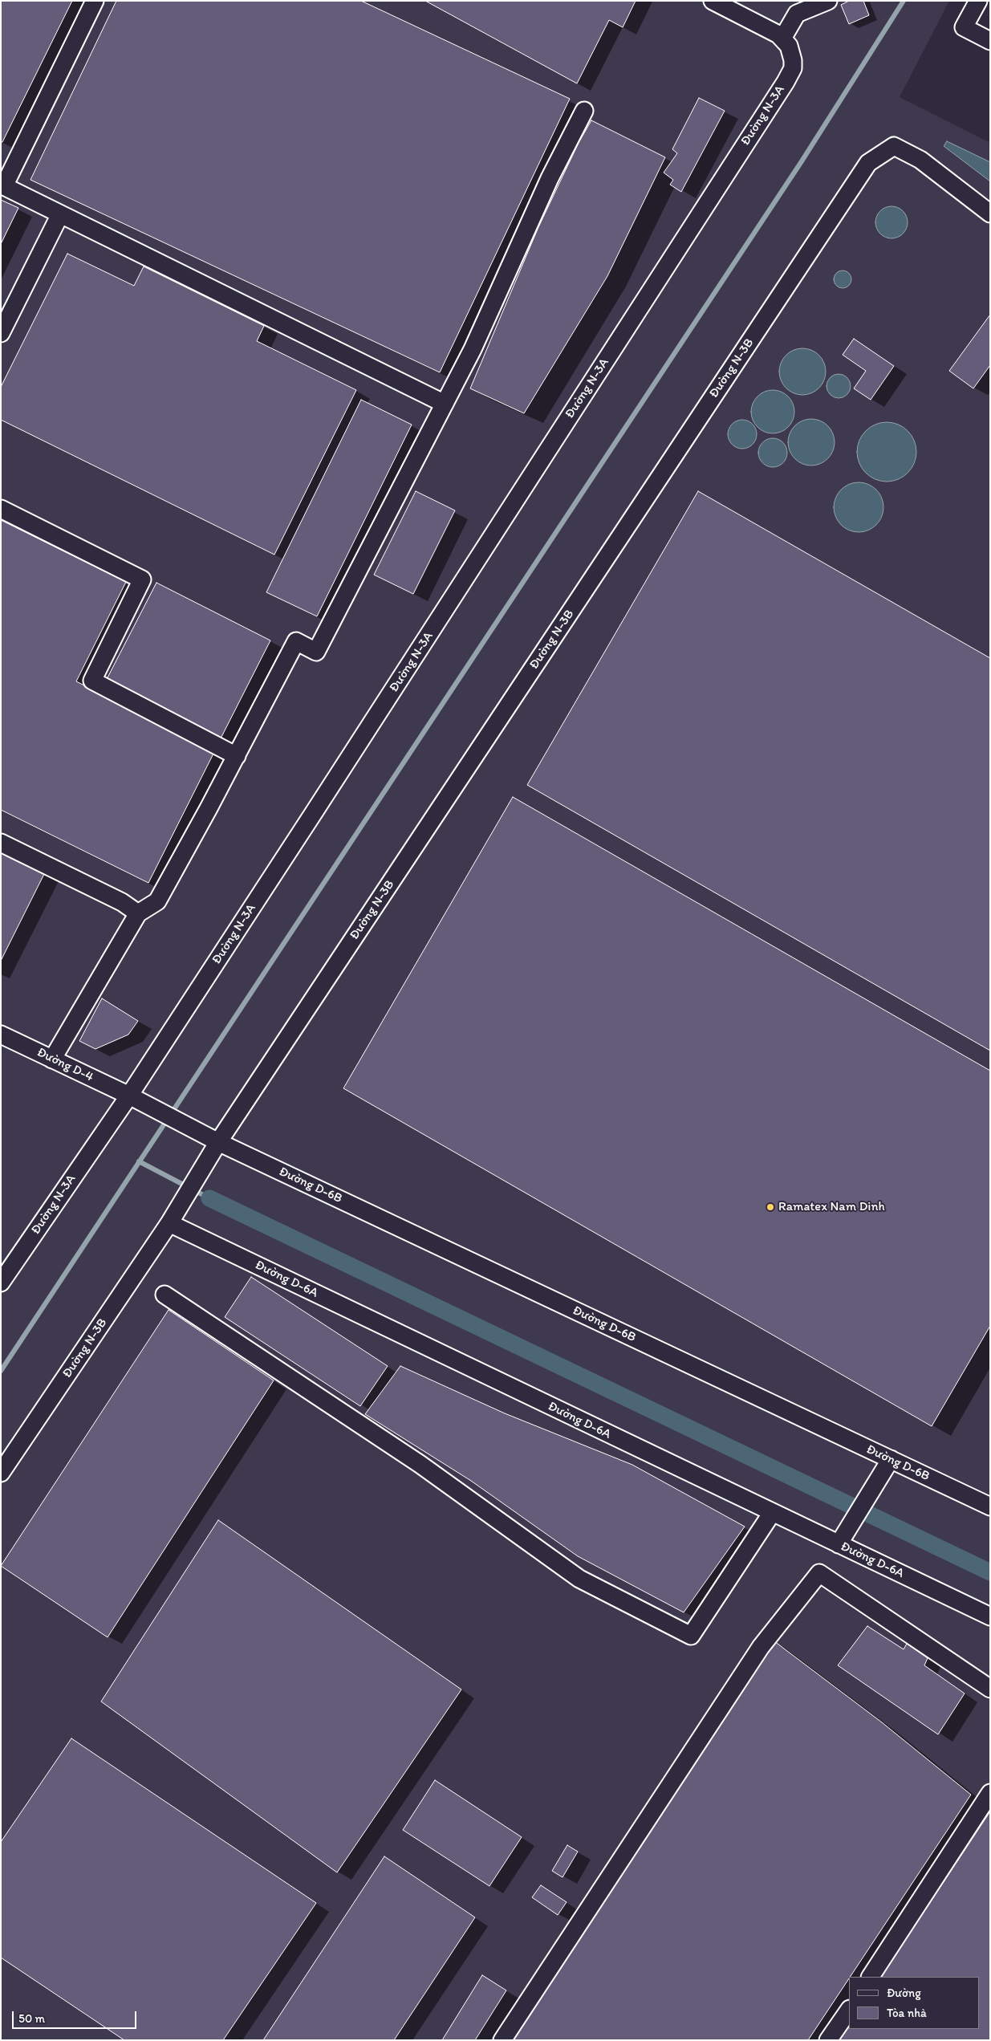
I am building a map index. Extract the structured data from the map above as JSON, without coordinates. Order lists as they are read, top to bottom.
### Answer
{
  "streets": {
    "street": [
      "Đường N-3A",
      "Đường N-3B",
      "Đường D-4",
      "Đường D-6B",
      "Đường D-6A"
    ]
  },
  "crossings": [
    ["Đường N-3A", "Đường D-4"],
    ["Đường N-3B", "Đường D-6B"],
    ["Đường N-3B", "Đường D-6A"],
    ["Đường D-4", "Đường D-6B"]
  ],
  "places": ["Ramatex Nam Dinh"],
  "legend": ["Đường", "Tòa nhà"],
  "scale_bar": "50 m"
}
